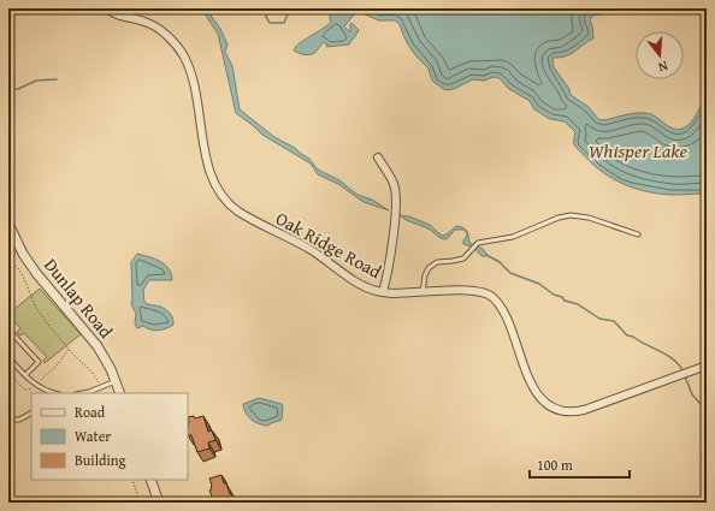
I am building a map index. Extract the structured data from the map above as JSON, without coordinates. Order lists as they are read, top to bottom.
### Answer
{
  "streets": {
    "street": ["Oak Ridge Road", "Dunlap Road"]
  },
  "water": ["Whisper Lake"],
  "legend": ["Road", "Water", "Building"],
  "scale_bar": "100 m",
  "north": "bottom"
}
